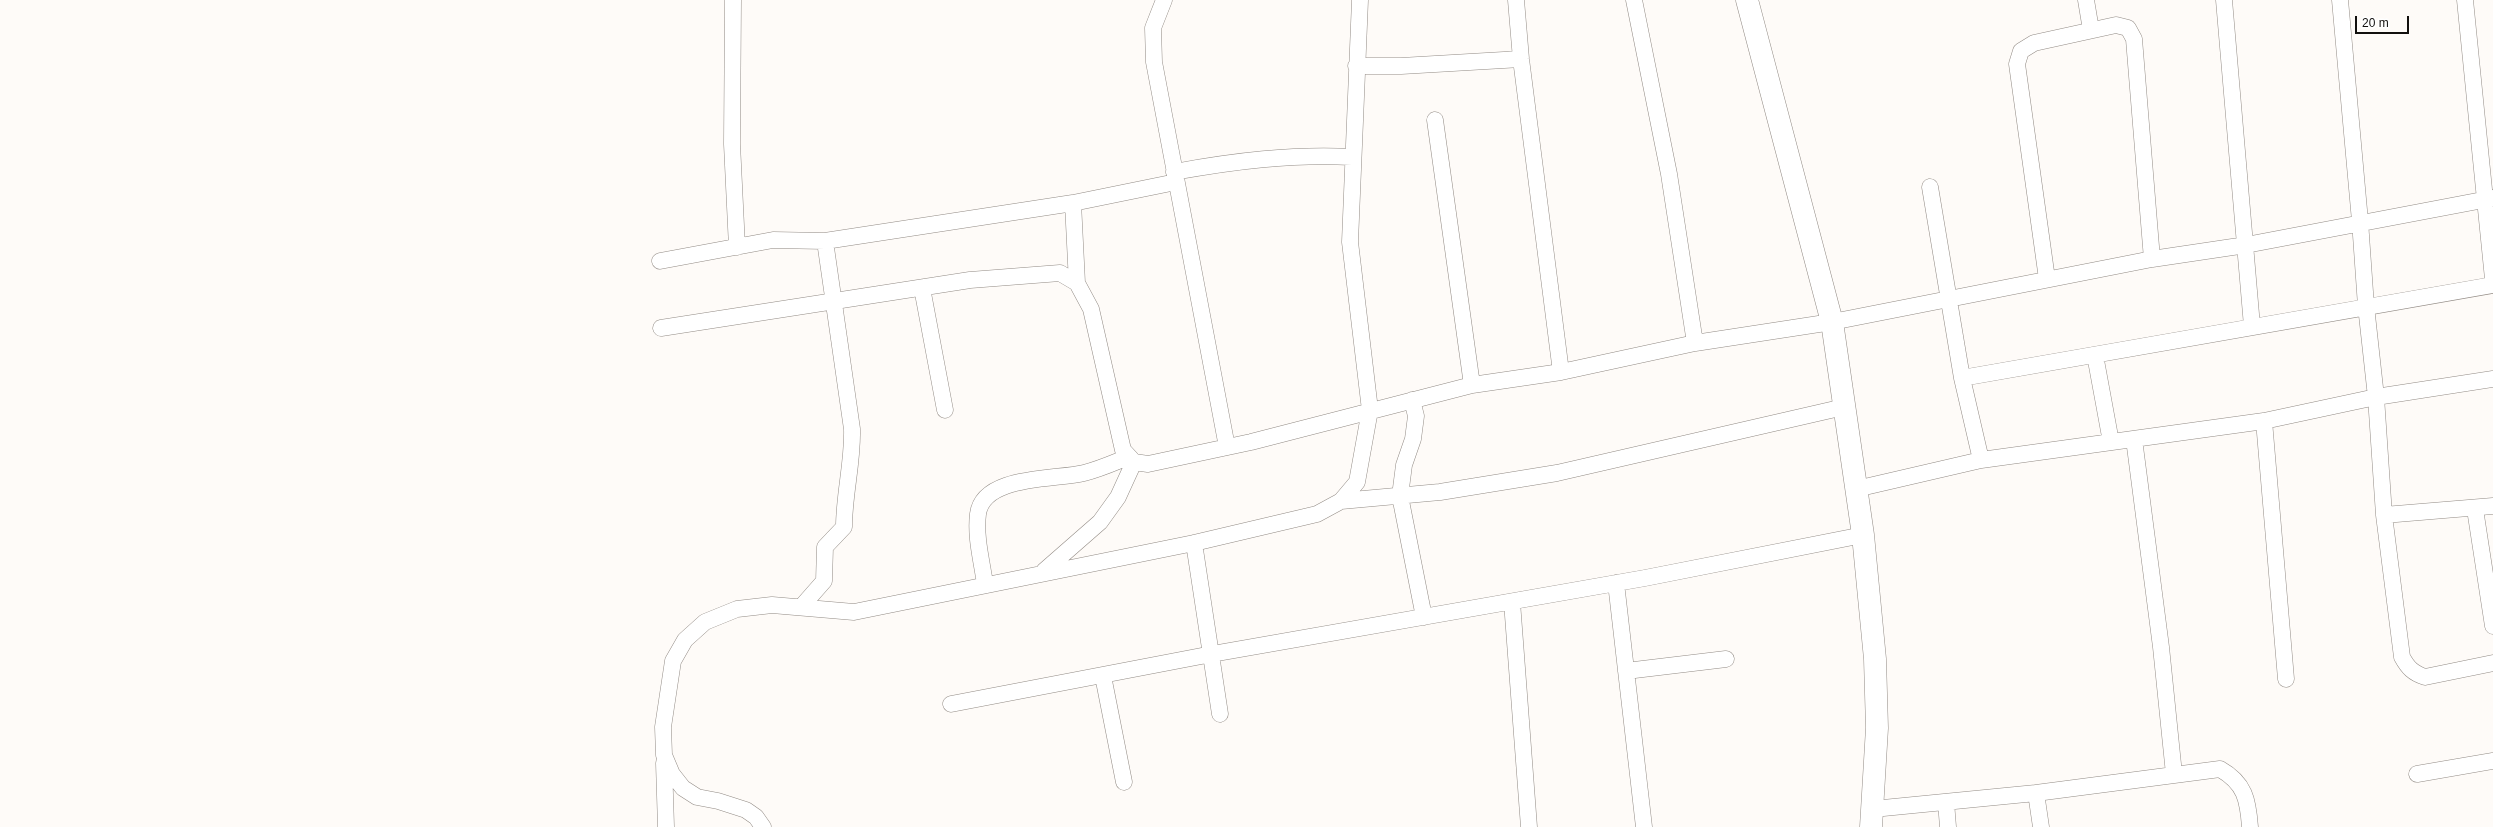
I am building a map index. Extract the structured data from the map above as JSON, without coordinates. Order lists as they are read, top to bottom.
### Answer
{
  "scale_bar": "20 m"
}
